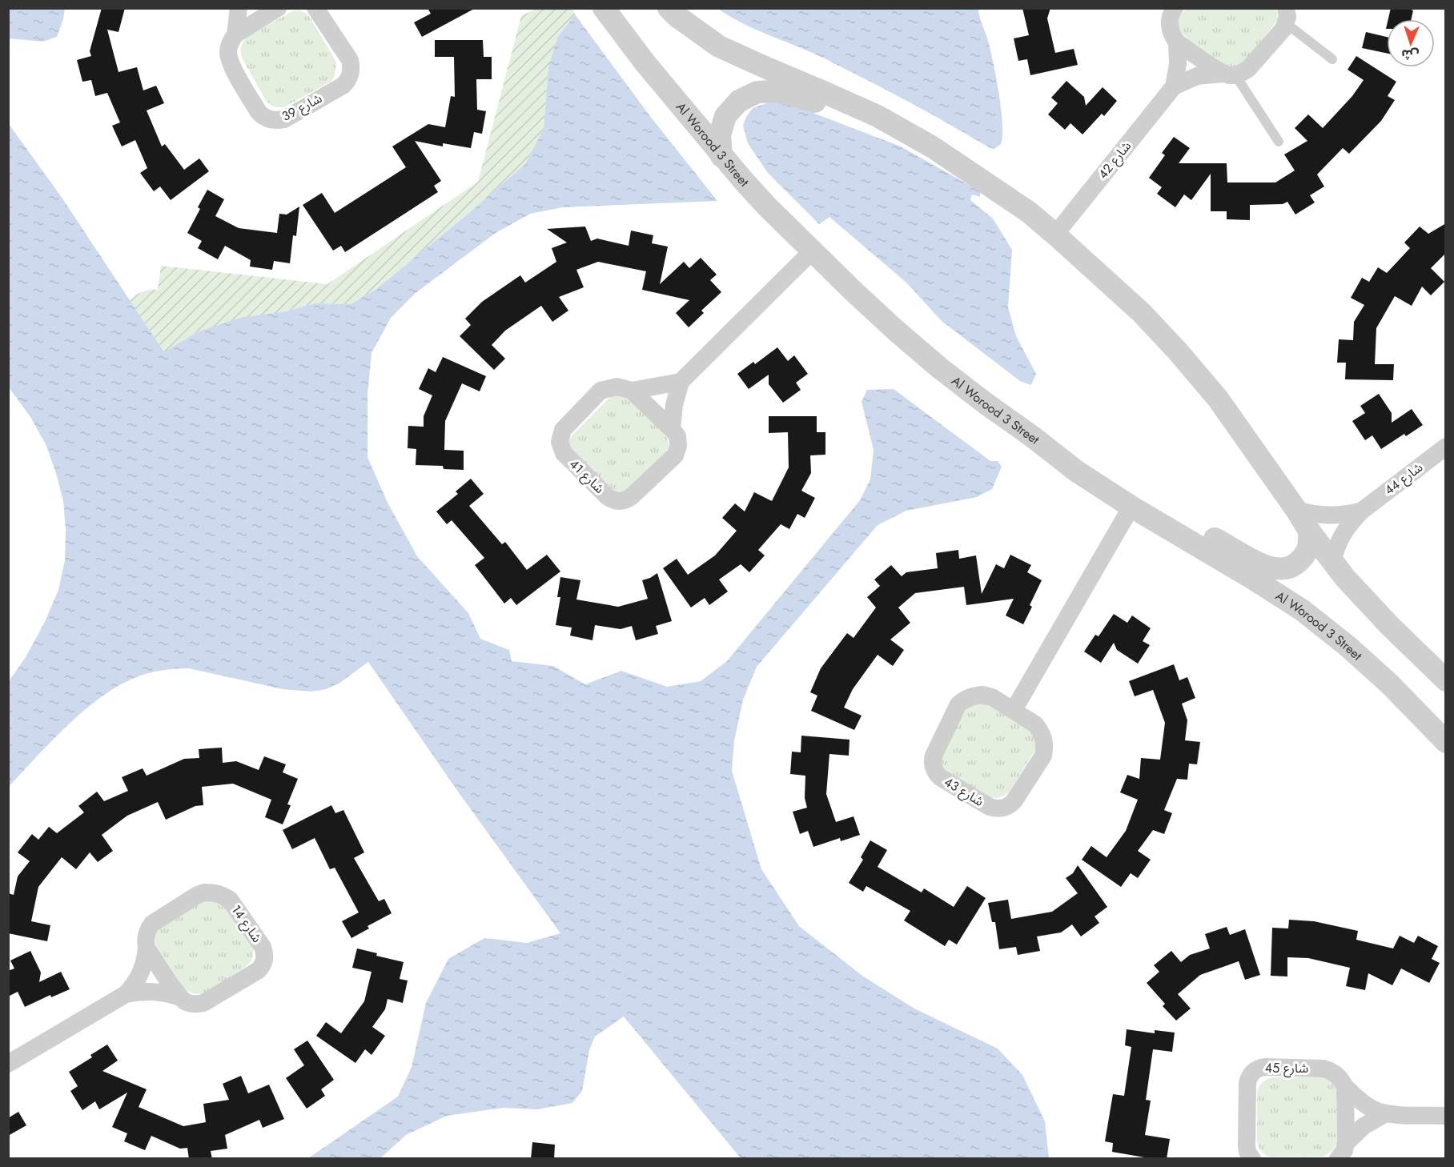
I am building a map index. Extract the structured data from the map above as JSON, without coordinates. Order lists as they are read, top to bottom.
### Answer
{
  "streets": {
    "street": [
      "شارع 39",
      "Al Worood 3 Street",
      "شارع 42",
      "شارع 41",
      "شارع 44",
      "شارع 43",
      "شارع 14",
      "شارع 45"
    ]
  },
  "crossings": [
    ["Al Worood 3 Street", "شارع 41"]
  ],
  "north": "bottom"
}
